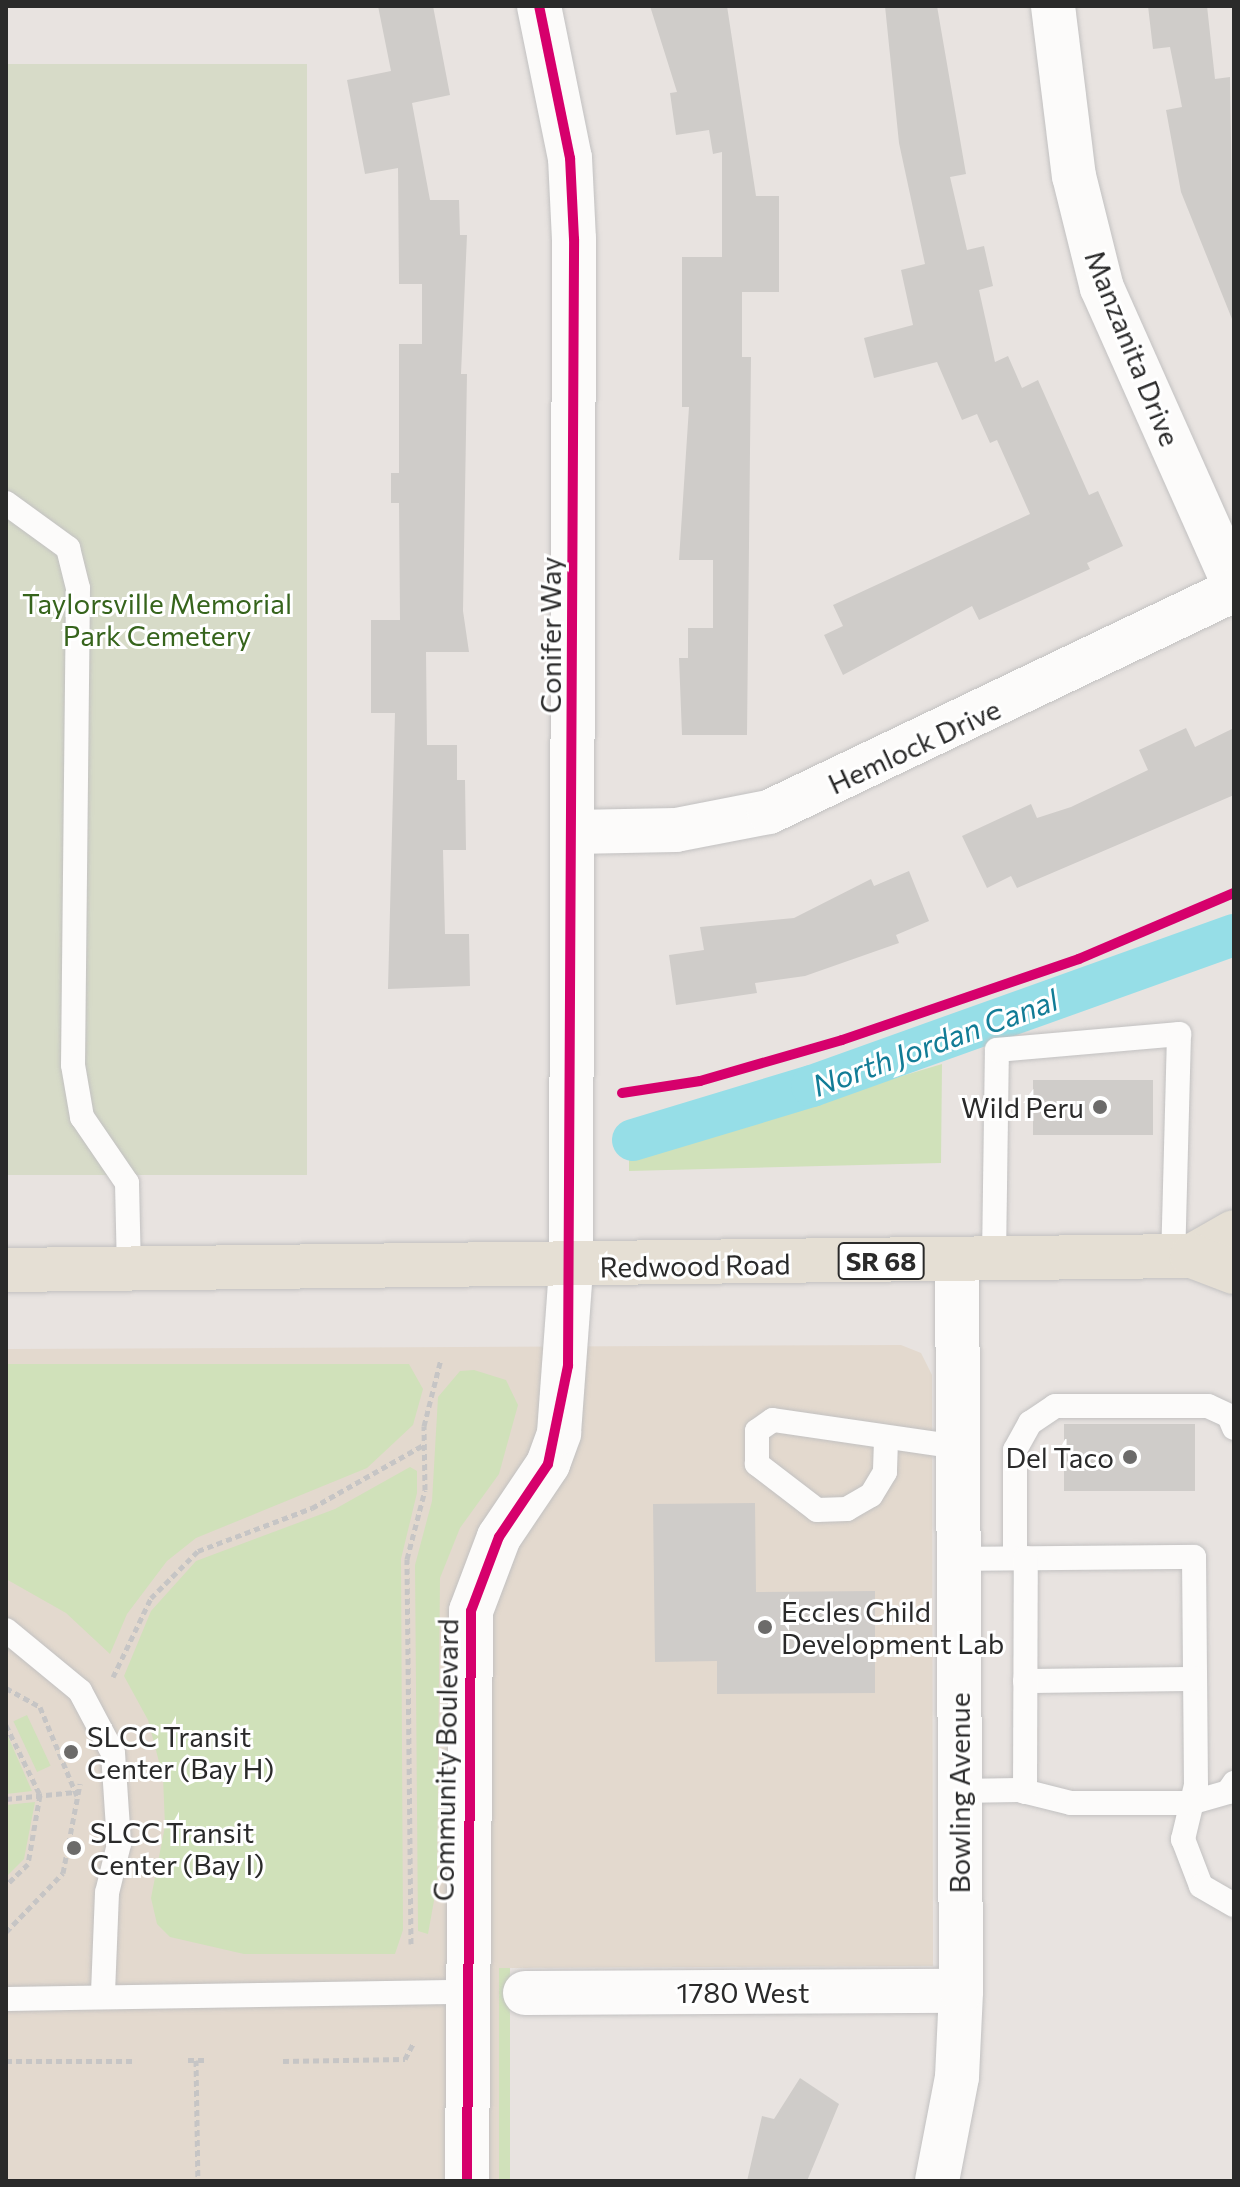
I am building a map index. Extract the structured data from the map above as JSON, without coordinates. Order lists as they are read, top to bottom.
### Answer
{
  "streets": {
    "main road": ["SR 68", "Redwood Road"],
    "street": [
      "Manzanita Drive",
      "Conifer Way",
      "Hemlock Drive",
      "Community Boulevard",
      "Bowling Avenue",
      "1780 West"
    ]
  },
  "crossings": [
    ["Manzanita Drive", "Hemlock Drive"],
    ["Conifer Way", "Hemlock Drive"],
    ["Conifer Way", "Redwood Road"],
    ["Conifer Way", "Community Boulevard"],
    ["Redwood Road", "Community Boulevard"],
    ["Redwood Road", "Bowling Avenue"],
    ["Bowling Avenue", "1780 West"]
  ],
  "water": ["North Jordan Canal"],
  "parks": ["Taylorsville Memorial Park Cemetery"],
  "places": [
    "Wild Peru",
    "Del Taco",
    "Eccles Child Development Lab",
    "SLCC Transit Center (Bay H)",
    "SLCC Transit Center (Bay I)"
  ]
}
